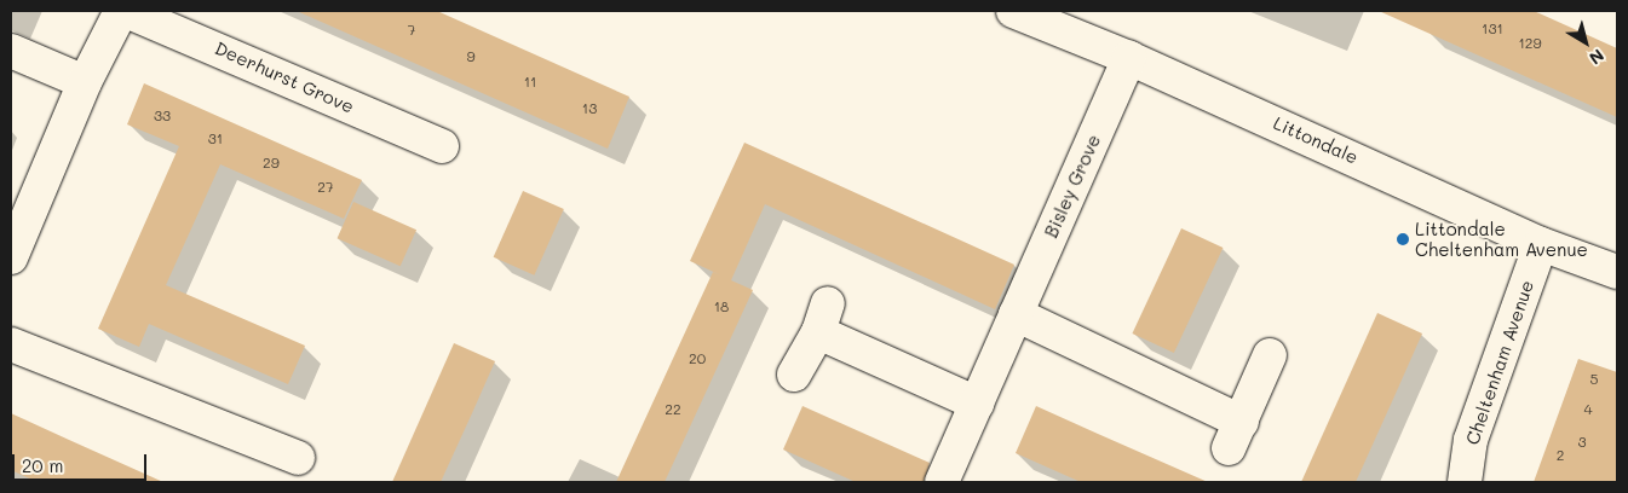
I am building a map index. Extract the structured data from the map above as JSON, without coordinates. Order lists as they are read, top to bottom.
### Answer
{
  "streets": {
    "street": [
      "Deerhurst Grove",
      "Littondale",
      "Bisley Grove",
      "Cheltenham Avenue"
    ]
  },
  "crossings": [
    ["Littondale", "Bisley Grove"],
    ["Littondale", "Cheltenham Avenue"]
  ],
  "places": ["Littondale Cheltenham Avenue"],
  "house_numbers": [
    "131",
    "7",
    "129",
    "9",
    "11",
    "13",
    "33",
    "31",
    "29",
    "27",
    "18",
    "20",
    "5",
    "22",
    "4",
    "3",
    "2"
  ],
  "scale_bar": "20 m",
  "north": "bottom right"
}
